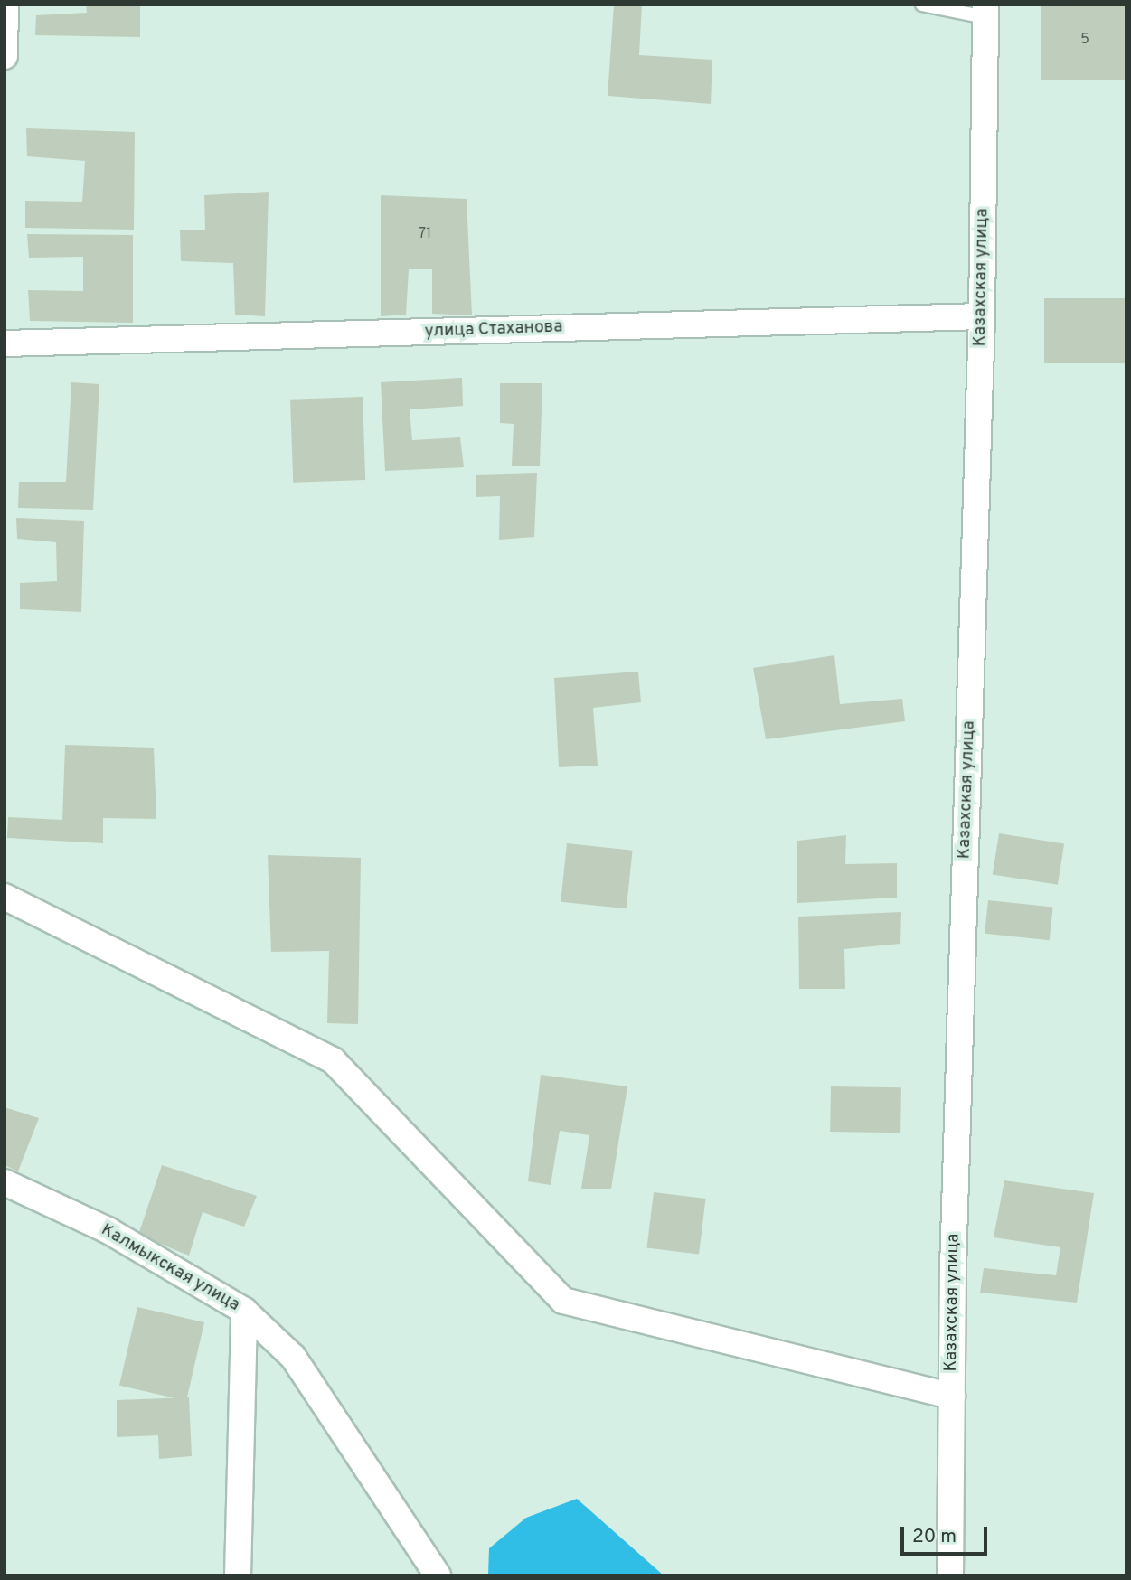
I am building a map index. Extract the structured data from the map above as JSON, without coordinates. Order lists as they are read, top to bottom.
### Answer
{
  "streets": {
    "street": ["Казахская улица", "улица Стаханова", "Калмыкская улица"]
  },
  "crossings": [
    ["Казахская улица", "улица Стаханова"]
  ],
  "house_numbers": ["5", "71"],
  "scale_bar": "20 m"
}
